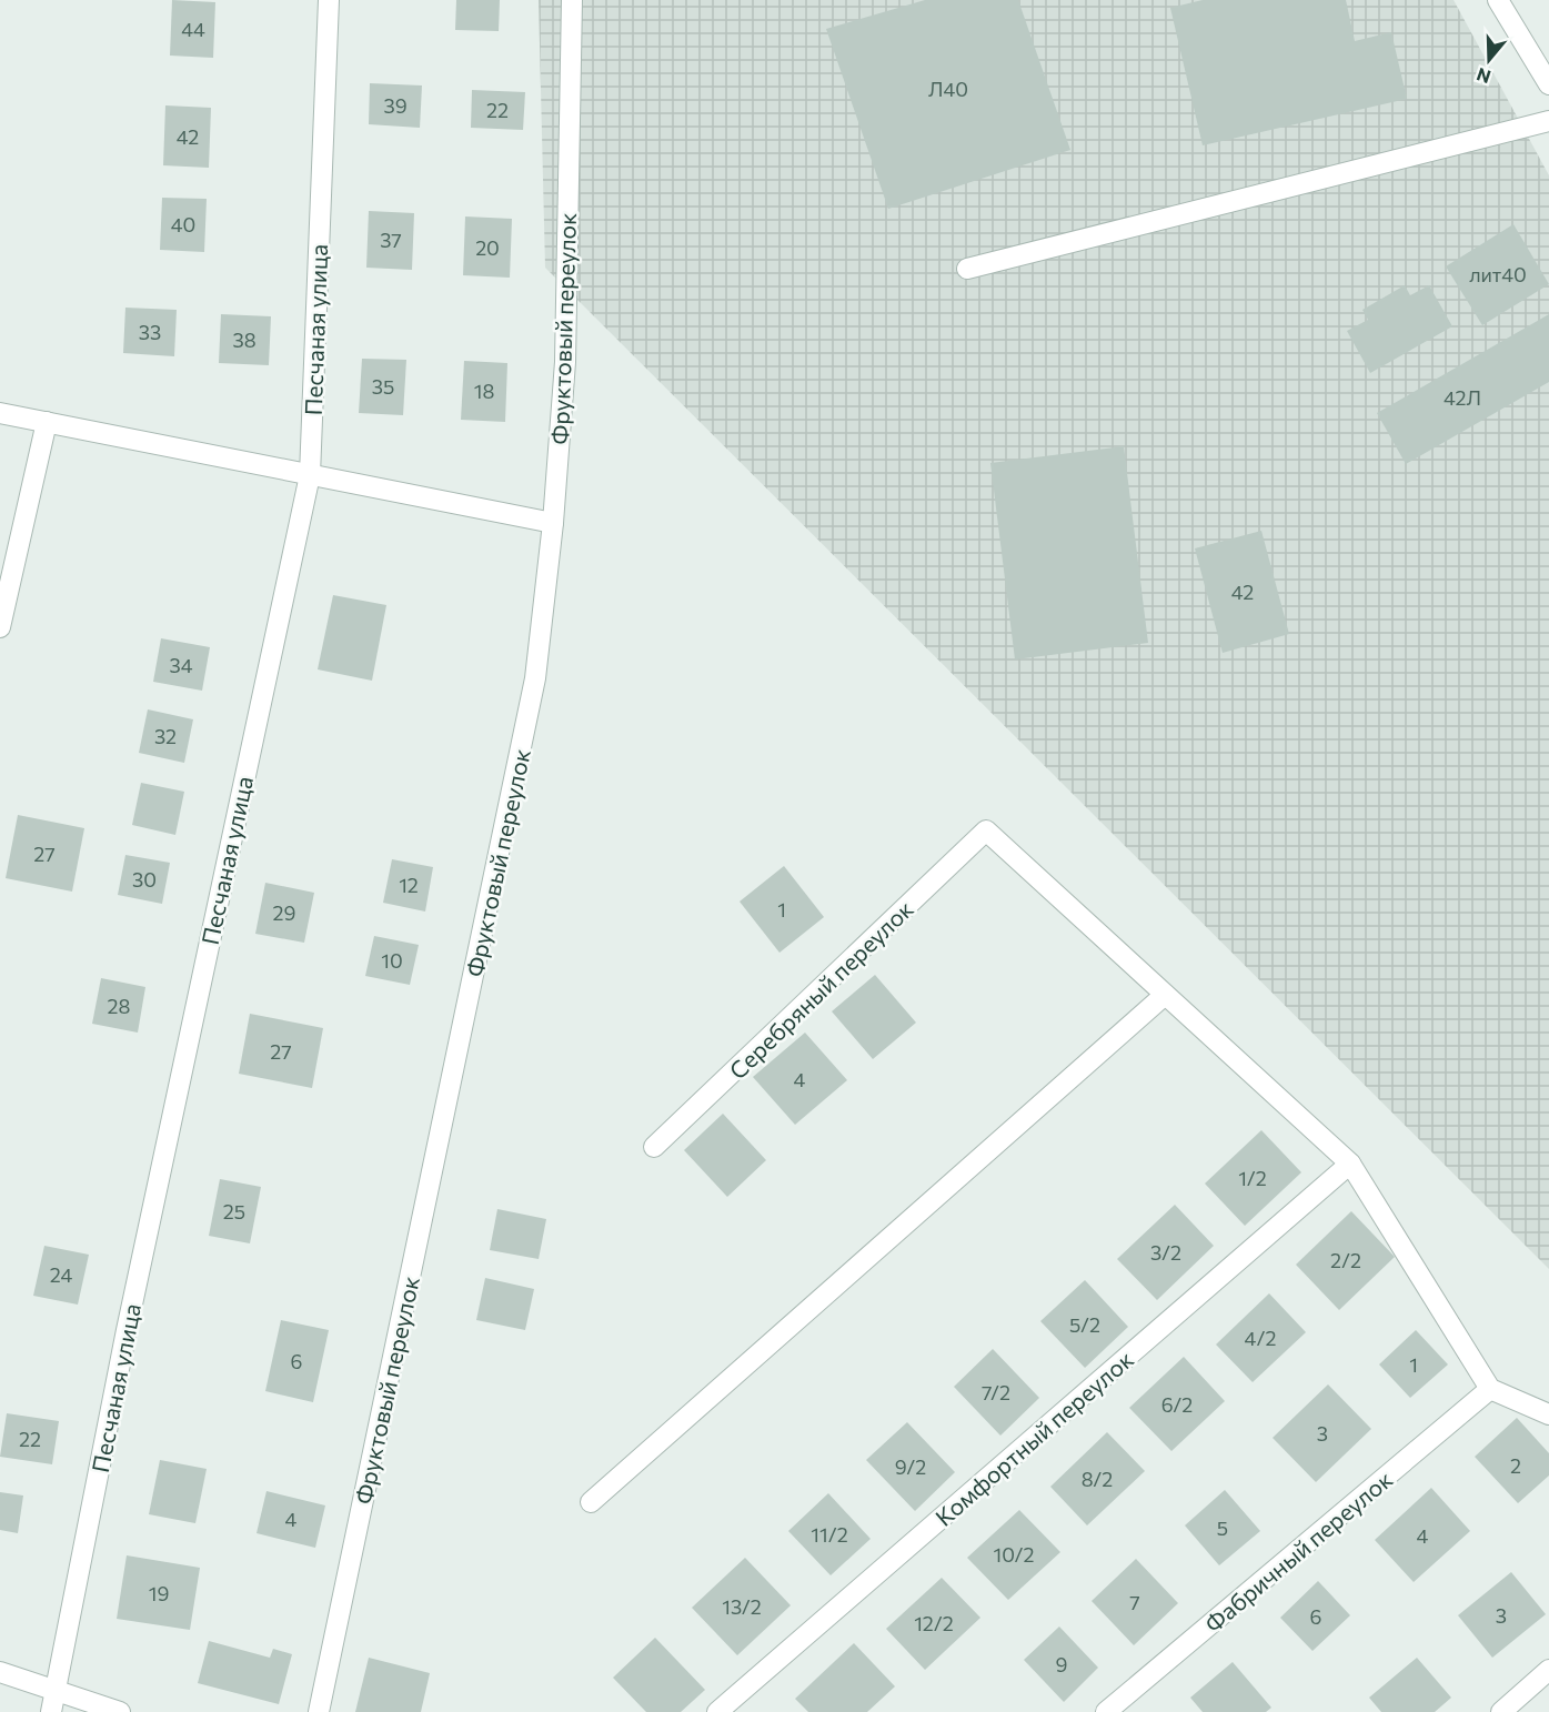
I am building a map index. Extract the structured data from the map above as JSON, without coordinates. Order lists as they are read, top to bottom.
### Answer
{
  "streets": {
    "street": [
      "Фруктовый переулок",
      "Песчаная улица",
      "Серебряный переулок",
      "Комфортный переулок",
      "Фабричный переулок"
    ]
  },
  "house_numbers": [
    "44",
    "Л40",
    "39",
    "22",
    "42",
    "40",
    "37",
    "20",
    "лит40",
    "33",
    "38",
    "35",
    "18",
    "42Л",
    "42",
    "34",
    "32",
    "27",
    "30",
    "12",
    "1",
    "29",
    "10",
    "28",
    "27",
    "4",
    "1/2",
    "25",
    "3/2",
    "2/2",
    "24",
    "5/2",
    "4/2",
    "6",
    "1",
    "7/2",
    "6/2",
    "3",
    "22",
    "2",
    "9/2",
    "8/2",
    "4",
    "5",
    "11/2",
    "4",
    "10/2",
    "19",
    "7",
    "13/2",
    "3",
    "6",
    "12/2",
    "9"
  ],
  "north": "bottom"
}
